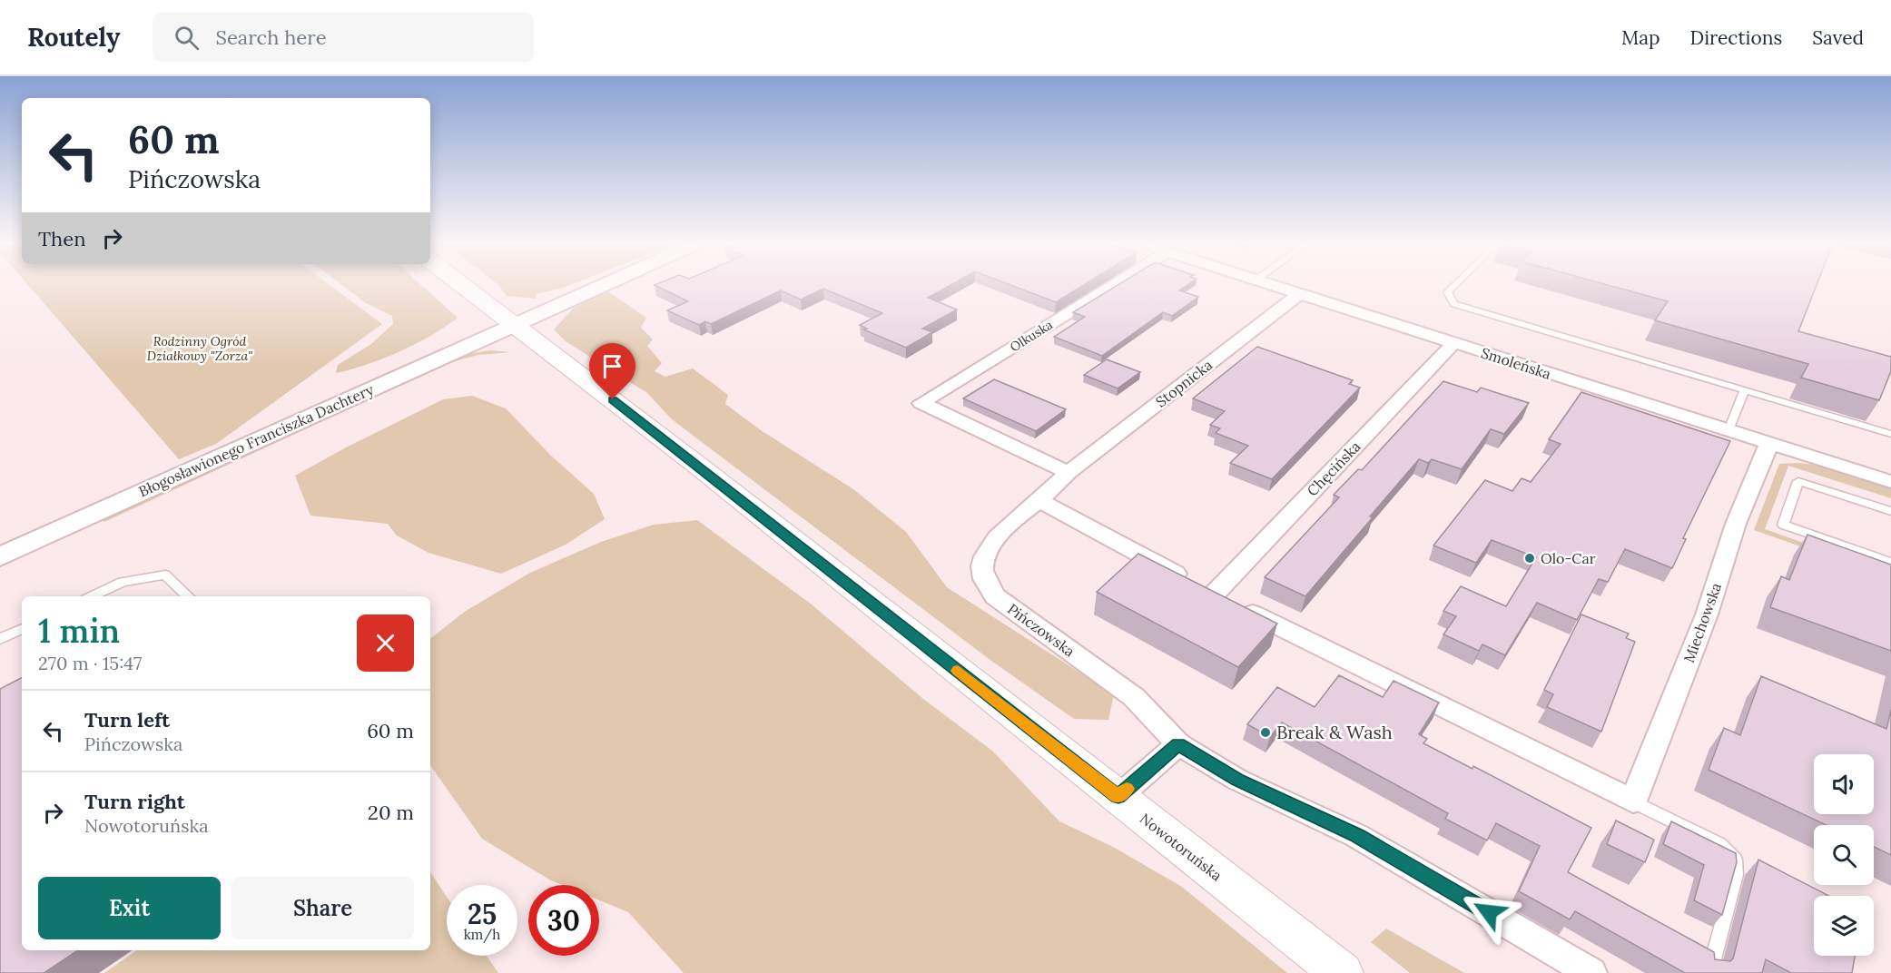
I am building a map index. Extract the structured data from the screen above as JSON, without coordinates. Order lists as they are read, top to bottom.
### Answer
{
  "streets": {
    "main road": ["Nowotoruńska"],
    "street": [
      "Olkuska",
      "Smoleńska",
      "Stopnicka",
      "Błogosławionego Franciszka Dachtery",
      "Chęcińska",
      "Miechowska",
      "Pińczowska"
    ]
  },
  "crossings": [
    ["Olkuska", "Stopnicka"],
    ["Smoleńska", "Stopnicka"],
    ["Smoleńska", "Chęcińska"],
    ["Smoleńska", "Miechowska"],
    ["Stopnicka", "Pińczowska"],
    ["Błogosławionego Franciszka Dachtery", "Nowotoruńska"]
  ],
  "parks": ["Rodzinny Ogród Działkowy \"Zorza\""],
  "places": ["Olo-Car", "Break & Wash"],
  "page": {
    "header": "Routely",
    "search": "Search here",
    "nav": ["Map", "Directions", "Saved"],
    "turn": ["60 m", "Pińczowska"],
    "then": "Then",
    "heading": ["1 min", "270 m · 15:47"],
    "list": [
      {
        "name": "Turn left",
        "note": "Pińczowska",
        "value": "60 m"
      },
      {
        "name": "Turn right",
        "note": "Nowotoruńska",
        "value": "20 m"
      }
    ],
    "buttons": ["Exit", "Share"],
    "speed": "25 km/h",
    "limit": "30"
  }
}
